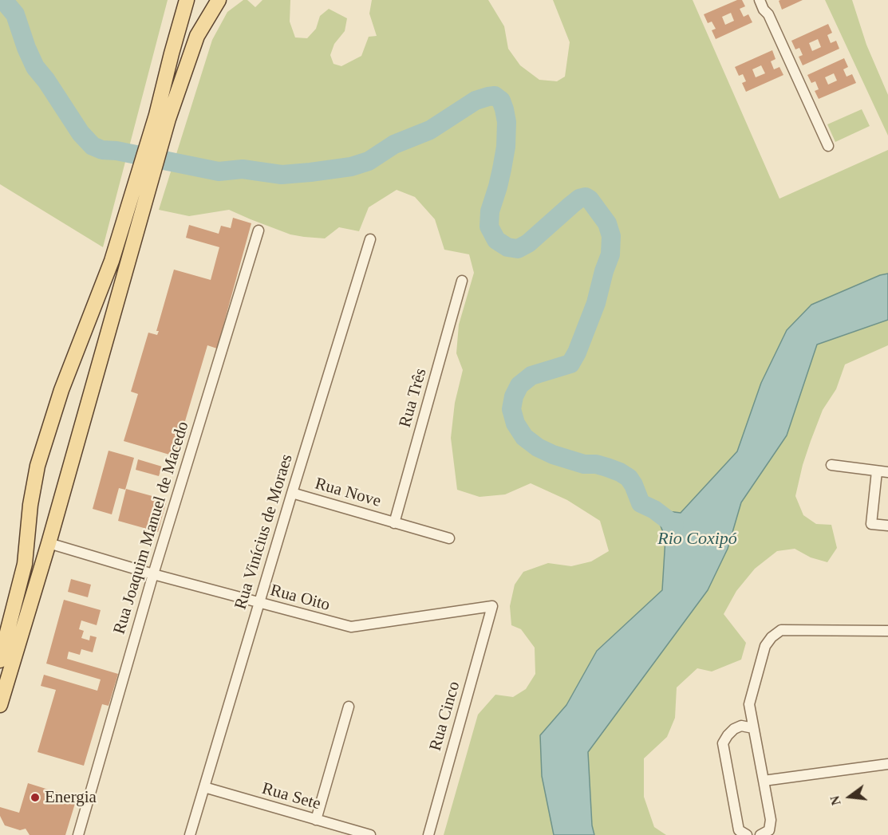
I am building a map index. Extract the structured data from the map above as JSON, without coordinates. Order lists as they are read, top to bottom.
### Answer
{
  "streets": {
    "street": [
      "Rua Três",
      "Rua Nove",
      "Rua Joaquim Manuel de Macedo",
      "Rua Vinícius de Moraes",
      "Rua Oito",
      "Rua Cinco",
      "Rua Sete"
    ]
  },
  "crossings": [
    ["Rua Três", "Rua Nove"],
    ["Rua Nove", "Rua Vinícius de Moraes"],
    ["Rua Joaquim Manuel de Macedo", "Rua Oito"],
    ["Rua Vinícius de Moraes", "Rua Oito"],
    ["Rua Vinícius de Moraes", "Rua Sete"],
    ["Rua Oito", "Rua Cinco"]
  ],
  "water": ["Rio Coxipó"],
  "places": ["Energia"],
  "north": "left"
}
